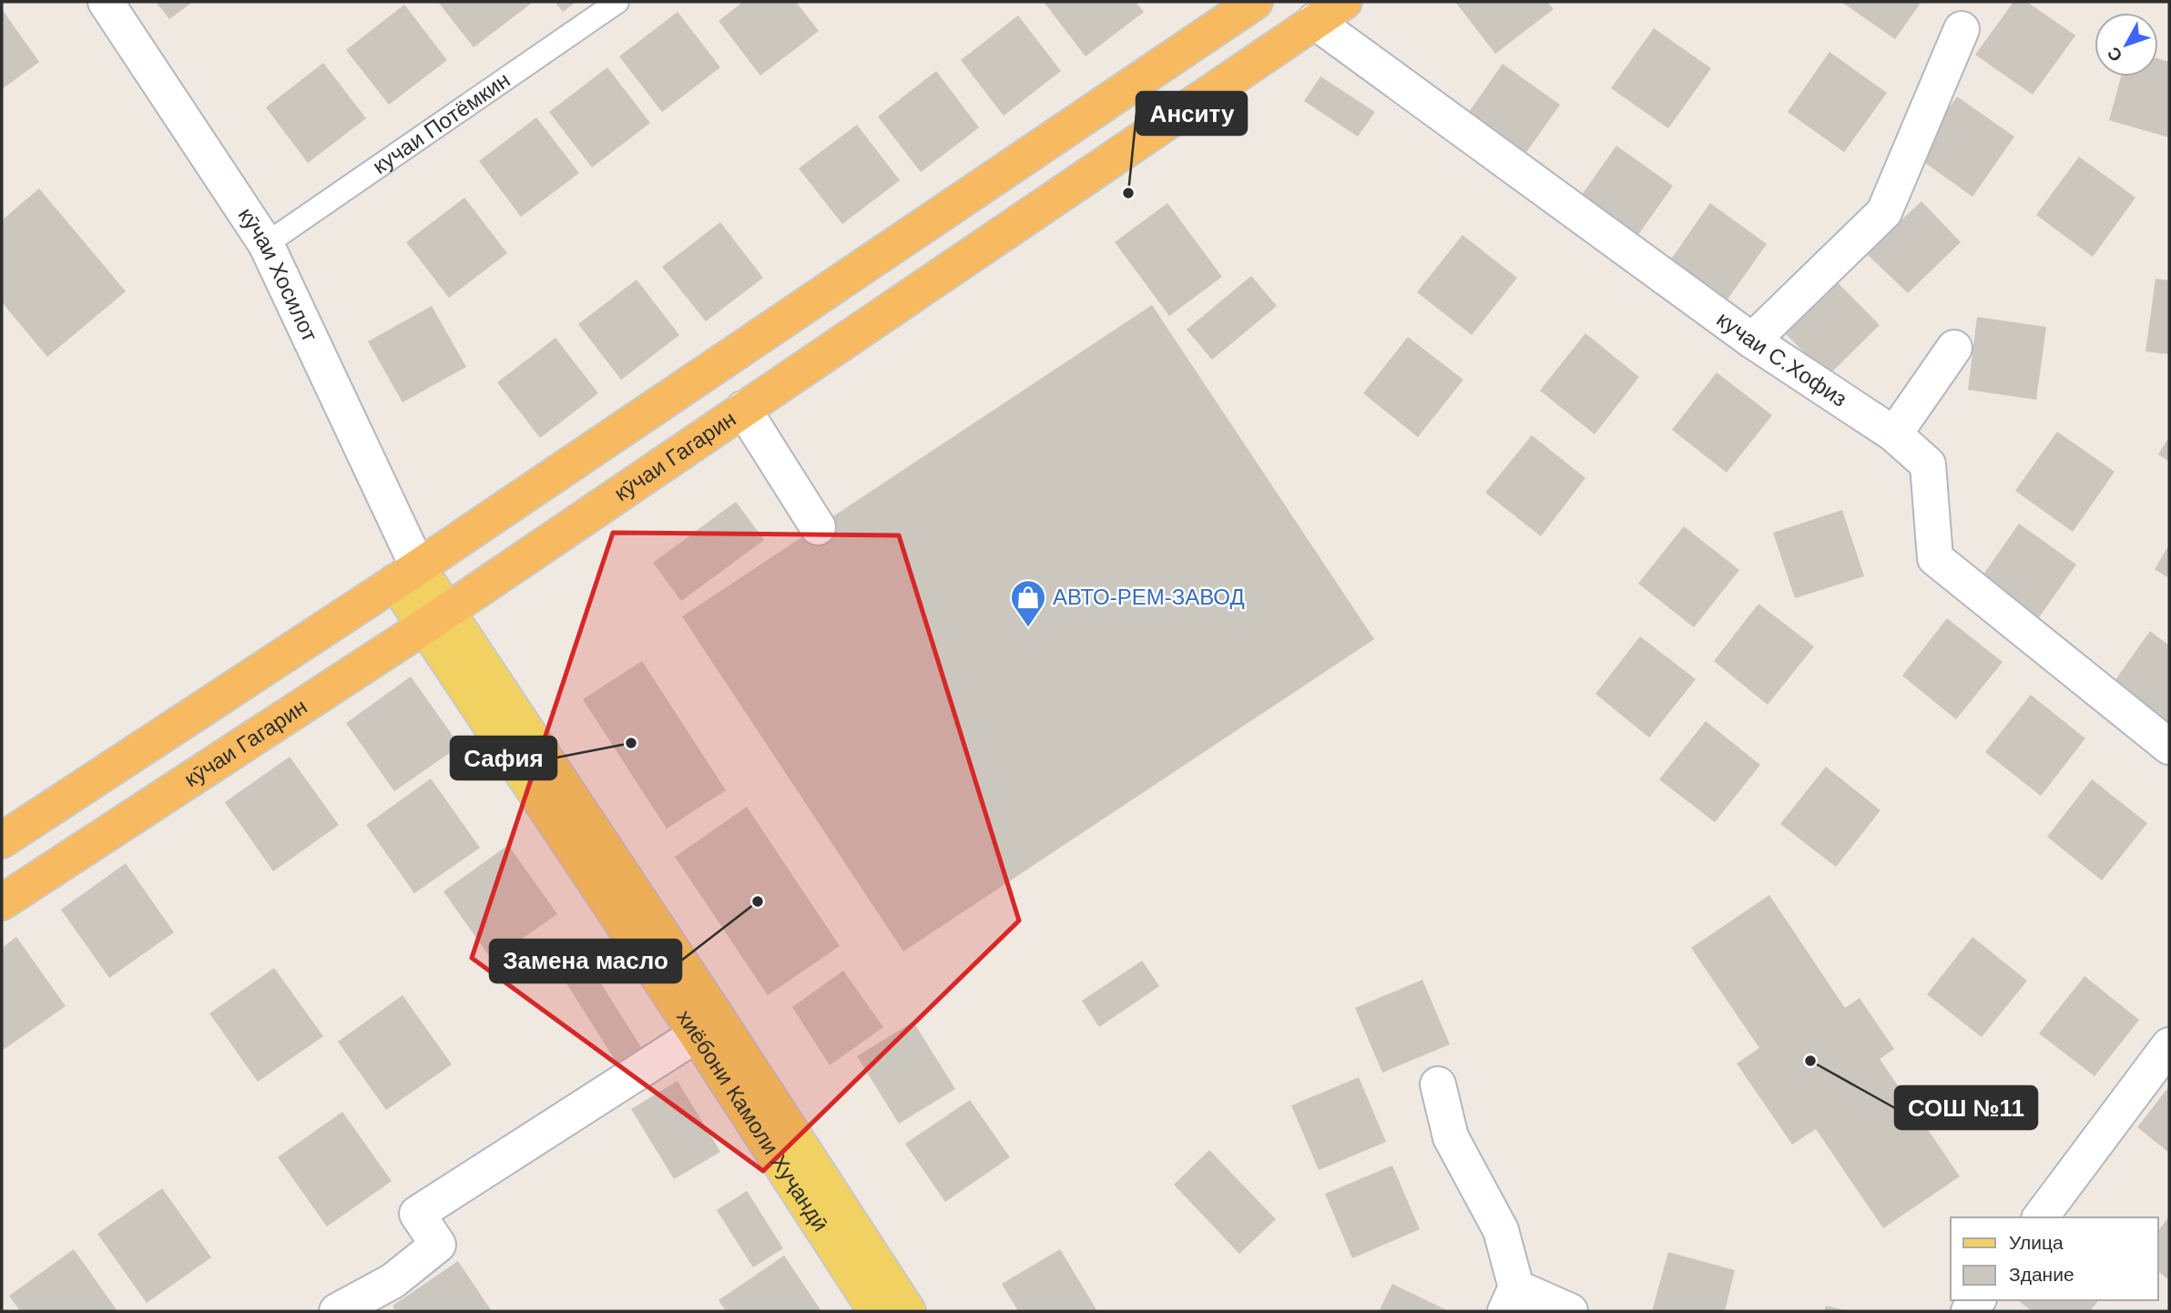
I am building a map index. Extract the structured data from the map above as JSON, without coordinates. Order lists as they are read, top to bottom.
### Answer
{
  "streets": {
    "highway": ["кӯчаи Гагарин"],
    "main road": ["хиёбони Камоли Хуҷандӣ"],
    "street": ["кӯчаи Хосилот", "кучаи С.Хофиз"],
    "lane": ["кучаи Потёмкин"]
  },
  "crossings": [
    ["кучаи Потёмкин", "кӯчаи Хосилот"],
    ["кӯчаи Хосилот", "хиёбони Камоли Хуҷандӣ"],
    ["кучаи С.Хофиз", "кӯчаи Гагарин"],
    ["кӯчаи Гагарин", "хиёбони Камоли Хуҷандӣ"]
  ],
  "places": {
    "other": [
      "Анситу",
      "Сафия",
      "Замена масло",
      "СОШ №11"
    ],
    "shop": ["АВТО-РЕМ-ЗАВОД"]
  },
  "legend": ["Улица", "Здание"],
  "north": "bottom left"
}
